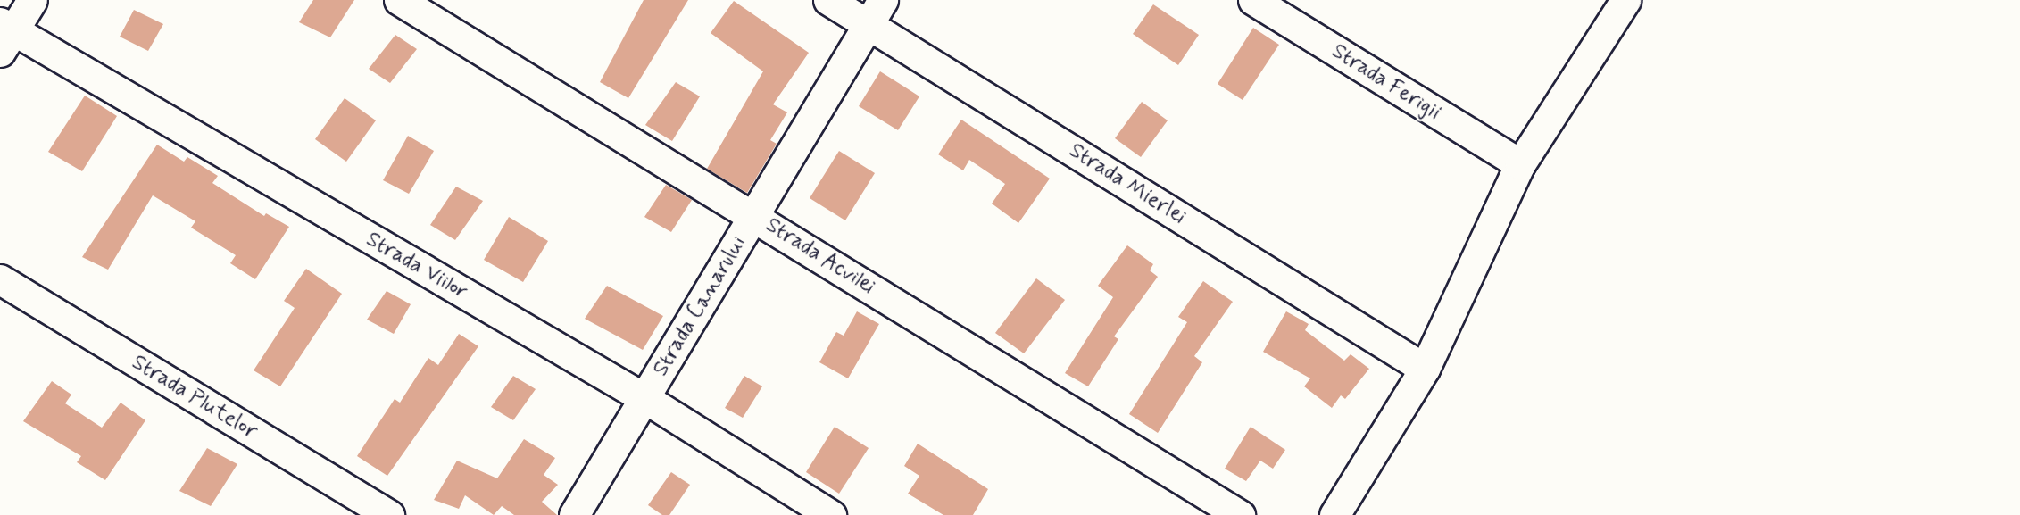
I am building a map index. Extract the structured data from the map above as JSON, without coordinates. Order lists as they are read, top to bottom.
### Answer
{
  "streets": {
    "street": [
      "Strada Ferigii",
      "Strada Mierlei",
      "Strada Acvilei",
      "Strada Viilor",
      "Strada Canarului",
      "Strada Plutelor"
    ]
  },
  "crossings": [
    ["Strada Mierlei", "Strada Canarului"],
    ["Strada Acvilei", "Strada Canarului"],
    ["Strada Viilor", "Strada Canarului"]
  ]
}
